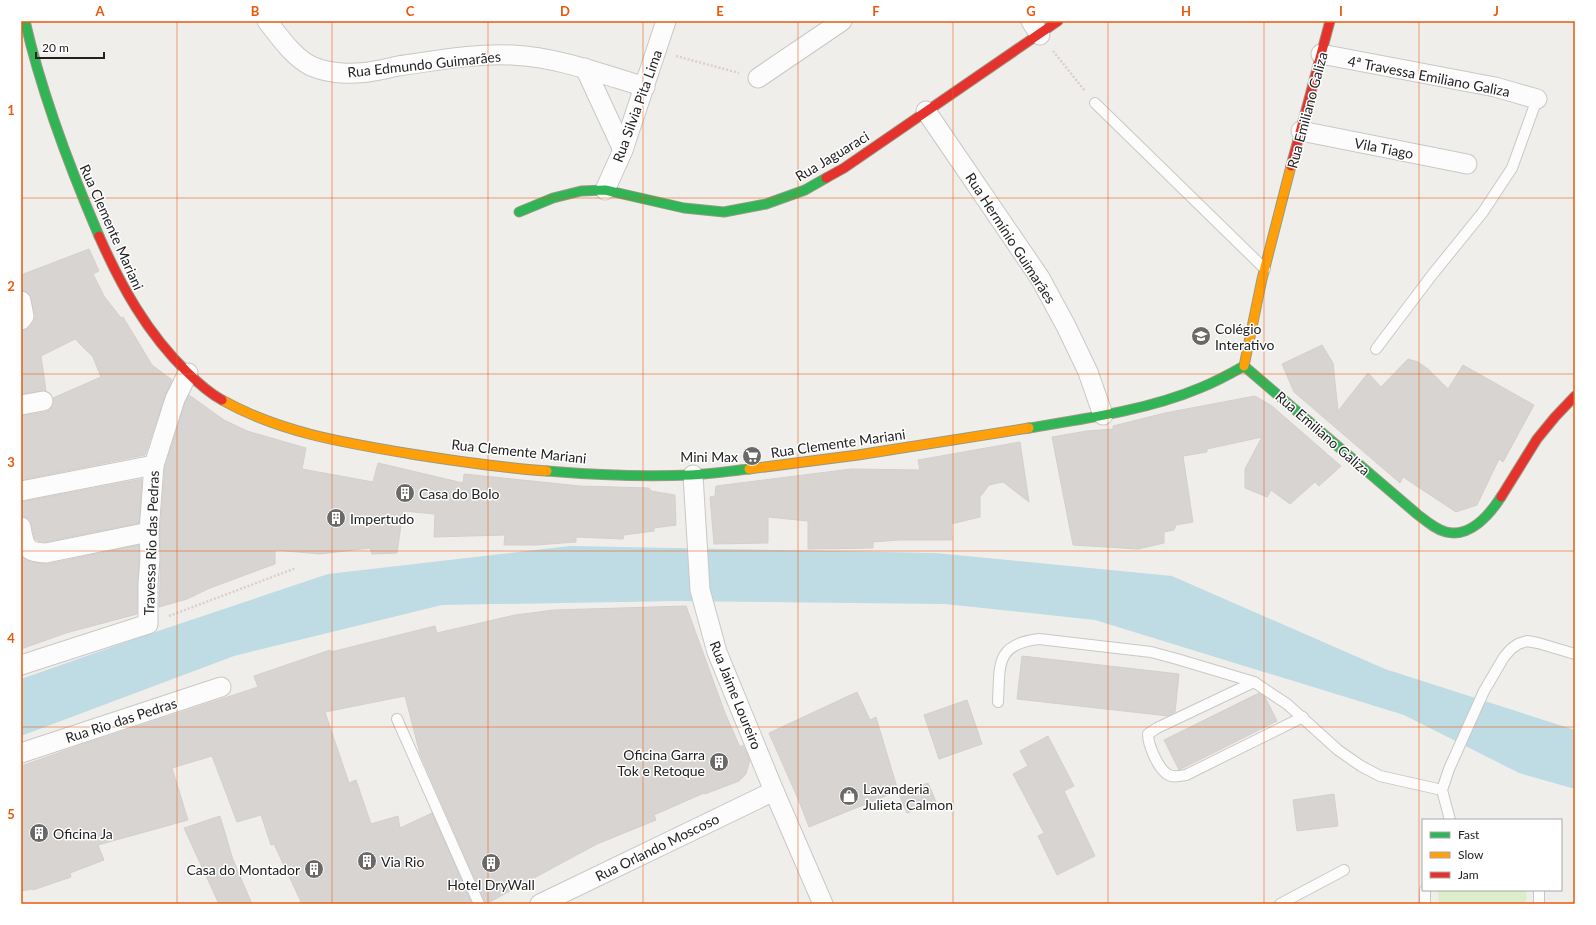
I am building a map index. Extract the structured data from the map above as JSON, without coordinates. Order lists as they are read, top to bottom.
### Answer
{
  "streets": {
    "street": [
      "Rua Edmundo Guimarães",
      "4ª Travessa Emiliano Galiza",
      "Rua Silvia Pita Lima",
      "Rua Emiliano Galiza",
      "Vila Tiago",
      "Rua Jaguaraci",
      "Rua Clemente Mariani",
      "Rua Hermínio Guimarães",
      "Travessa Rio das Pedras",
      "Rua Jaime Loureiro",
      "Rua Rio das Pedras",
      "Rua Orlando Moscoso"
    ]
  },
  "crossings": [
    ["Rua Edmundo Guimarães", "Rua Silvia Pita Lima"],
    ["4ª Travessa Emiliano Galiza", "Rua Emiliano Galiza"],
    ["Rua Silvia Pita Lima", "Rua Jaguaraci"],
    ["Rua Emiliano Galiza", "Vila Tiago"],
    ["Rua Emiliano Galiza", "Rua Clemente Mariani"],
    ["Rua Jaguaraci", "Rua Hermínio Guimarães"],
    ["Rua Clemente Mariani", "Rua Hermínio Guimarães"],
    ["Rua Clemente Mariani", "Travessa Rio das Pedras"],
    ["Rua Clemente Mariani", "Rua Jaime Loureiro"],
    ["Rua Jaime Loureiro", "Rua Orlando Moscoso"]
  ],
  "places": {
    "school or university": ["Colégio Interativo"],
    "supermarket": ["Mini Max"],
    "building": [
      "Casa do Bolo",
      "Impertudo",
      "Oficina Garra Tok e Retoque",
      "Oficina Ja",
      "Via Rio",
      "Hotel DryWall",
      "Casa do Montador"
    ],
    "shop": ["Lavanderia Julieta Calmon"]
  },
  "legend": ["Fast", "Slow", "Jam"],
  "scale_bar": "20 m",
  "grid": {
    "columns": [
      "A",
      "B",
      "C",
      "D",
      "E",
      "F",
      "G",
      "H",
      "I",
      "J"
    ],
    "rows": [
      "1",
      "2",
      "3",
      "4",
      "5"
    ]
  }
}
